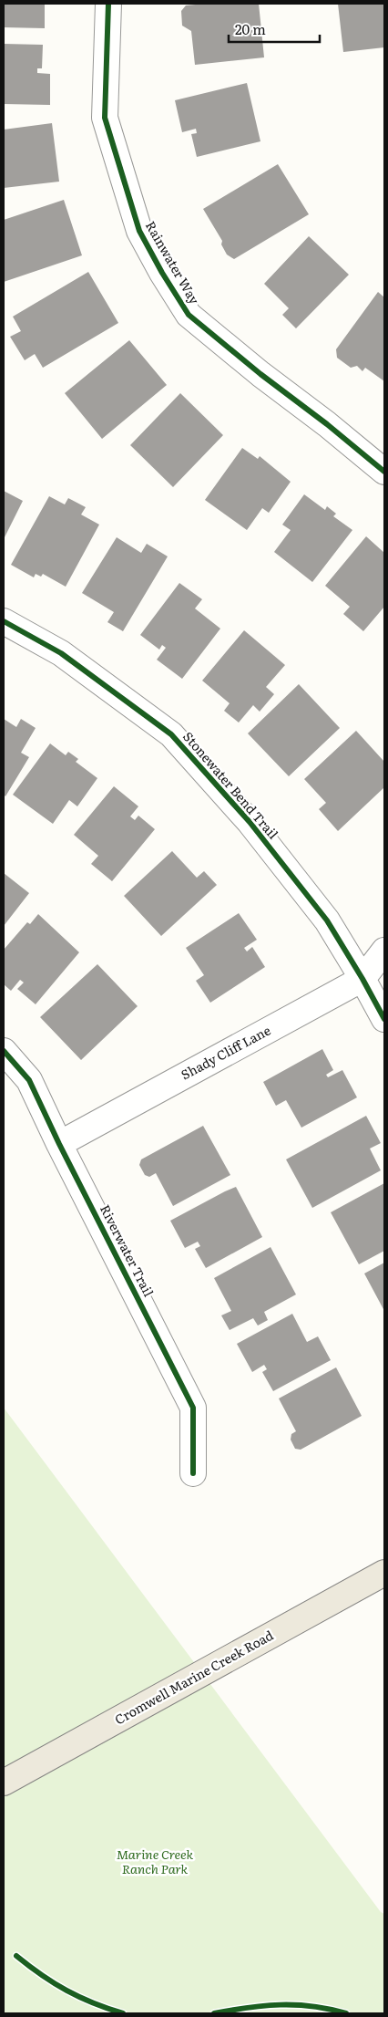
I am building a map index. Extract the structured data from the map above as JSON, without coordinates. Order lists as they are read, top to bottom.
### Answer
{
  "streets": {
    "main road": ["Cromwell Marine Creek Road"],
    "street": [
      "Rainwater Way",
      "Stonewater Bend Trail",
      "Shady Cliff Lane",
      "Riverwater Trail"
    ]
  },
  "crossings": [
    ["Stonewater Bend Trail", "Shady Cliff Lane"],
    ["Shady Cliff Lane", "Riverwater Trail"]
  ],
  "parks": ["Marine Creek Ranch Park"],
  "scale_bar": "20 m"
}
